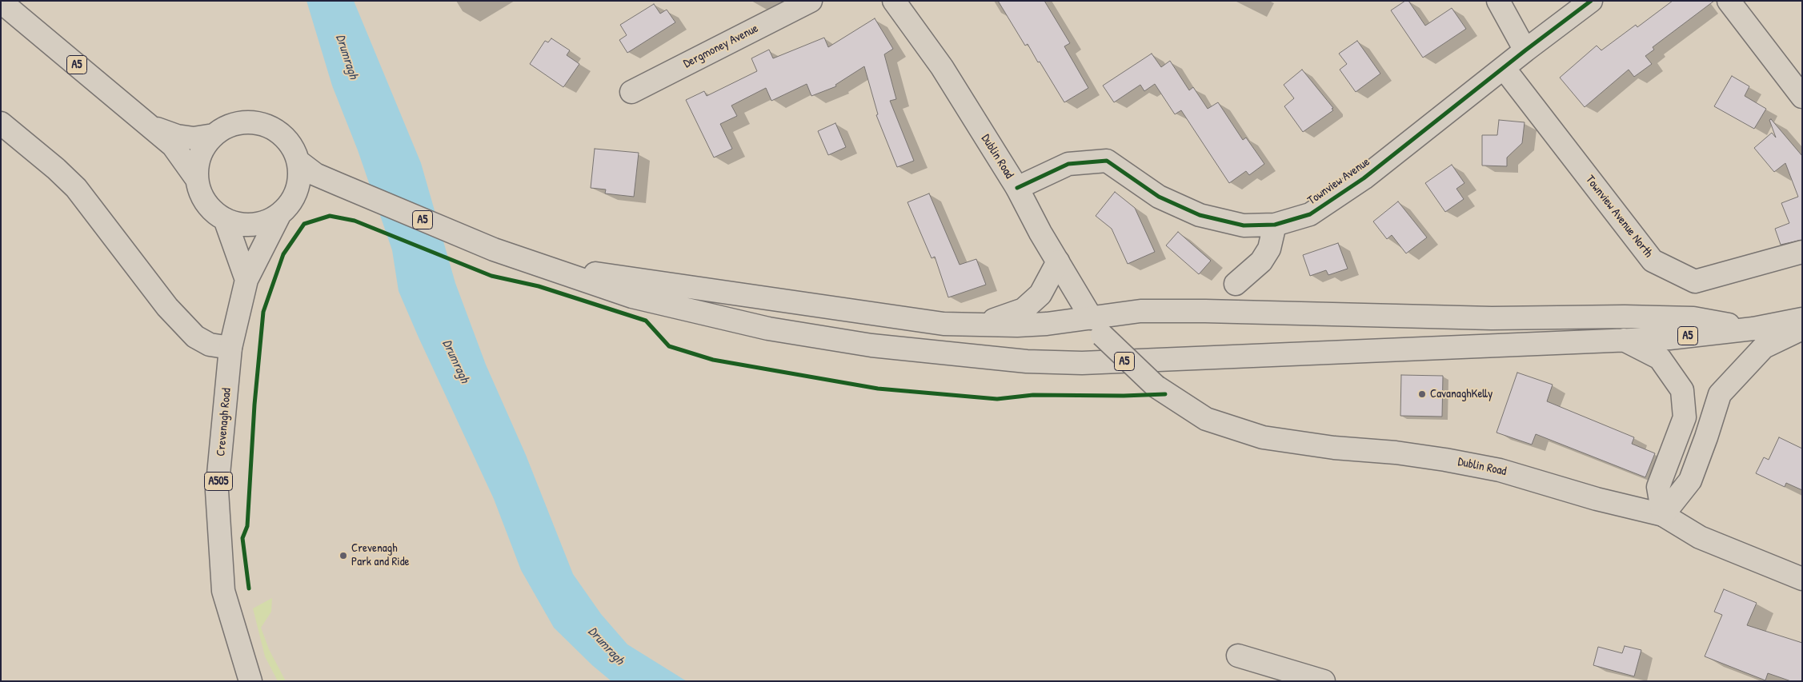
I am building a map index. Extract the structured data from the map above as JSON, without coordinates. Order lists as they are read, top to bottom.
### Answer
{
  "streets": {
    "main road": [
      "Dergmoney Avenue",
      "A5",
      "Dublin Road",
      "Townview Avenue",
      "Townview Avenue North",
      "Crevenagh Road",
      "A505"
    ]
  },
  "crossings": [
    ["A5", "Crevenagh Road"],
    ["Dublin Road", "Townview Avenue"],
    ["Townview Avenue", "Townview Avenue North"]
  ],
  "water": ["Drumragh"],
  "places": ["CavanaghKelly", "Crevenagh Park and Ride"]
}
